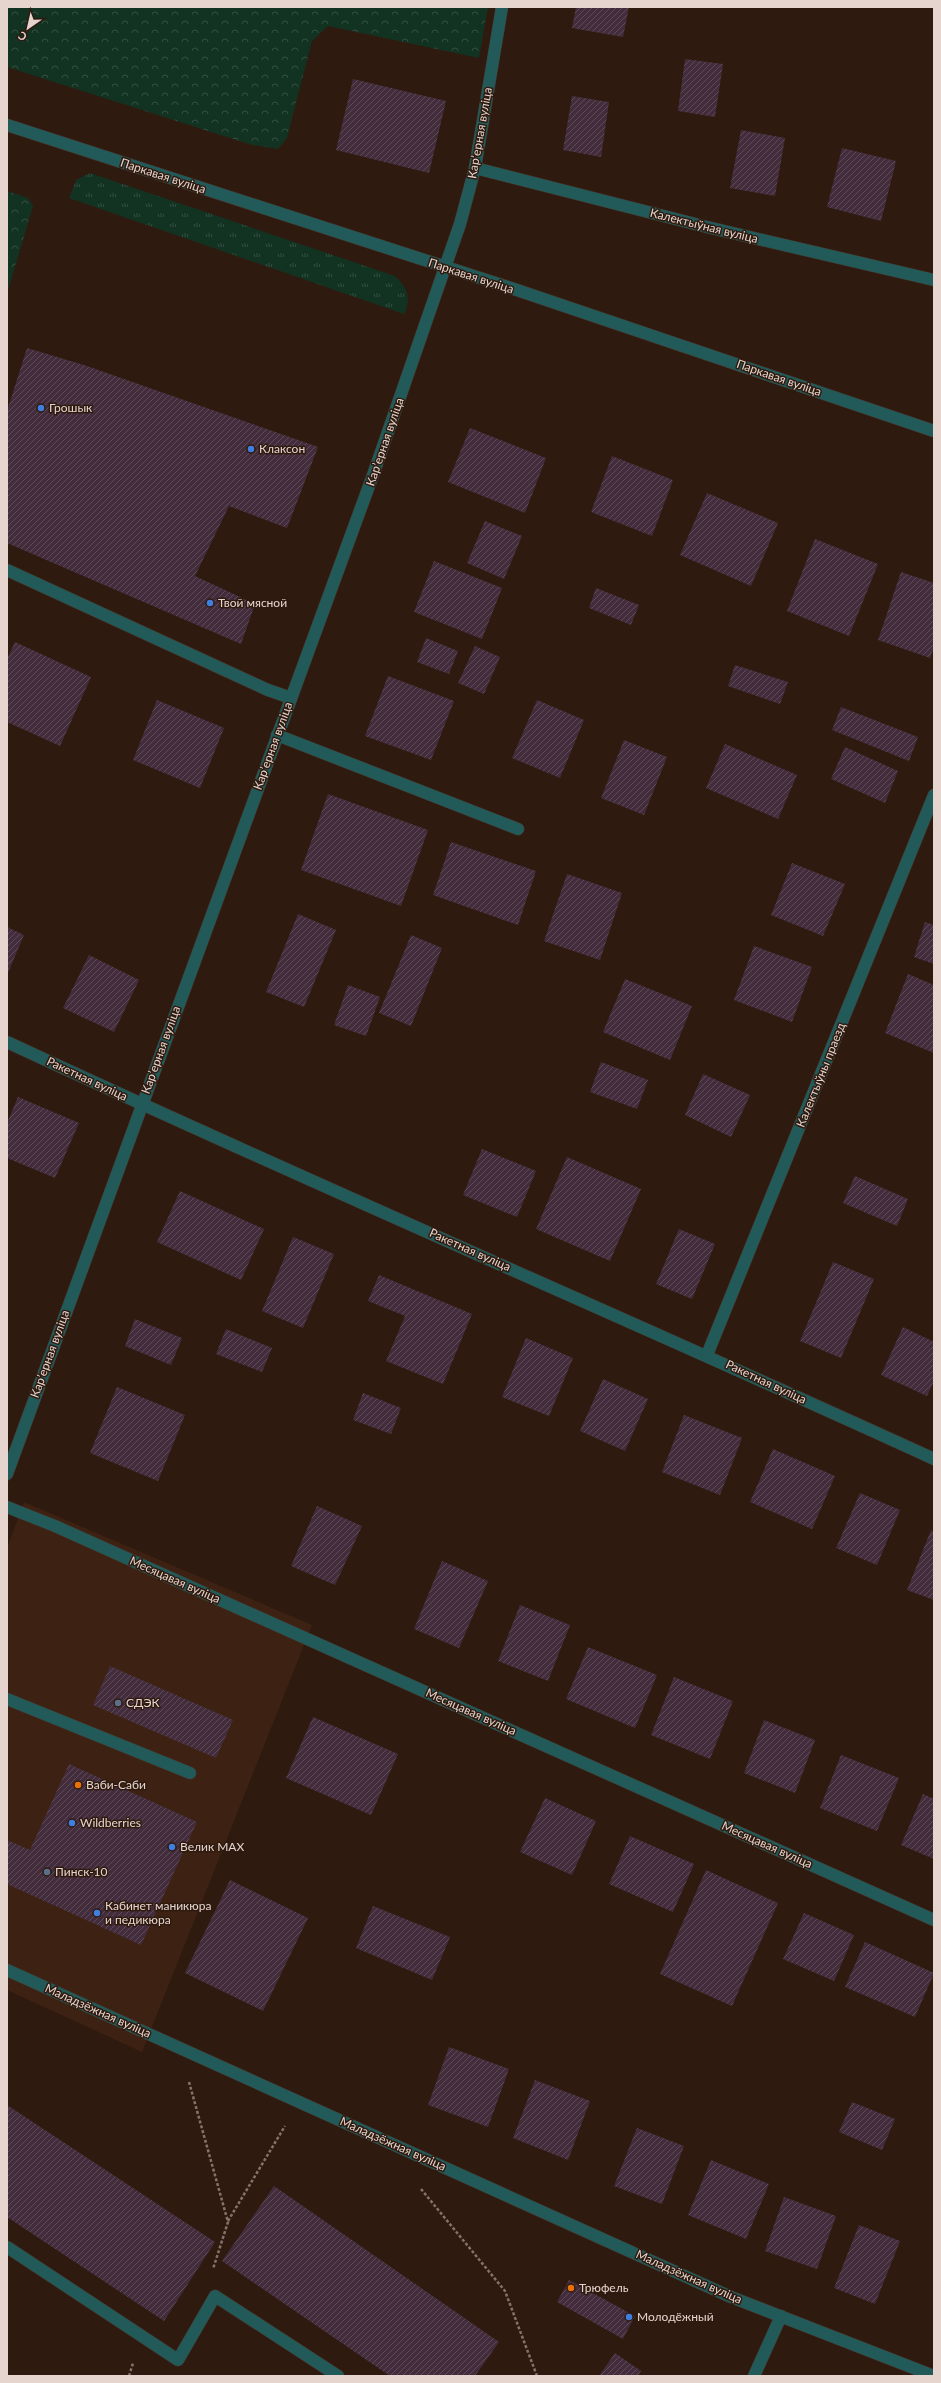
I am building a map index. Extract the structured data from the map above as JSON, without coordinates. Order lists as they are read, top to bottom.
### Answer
{
  "streets": {
    "street": [
      "Карʼерная вуліца",
      "Паркавая вуліца",
      "Калектыўная вуліца",
      "Калектыўны праезд",
      "Ракетная вуліца",
      "Месяцавая вуліца",
      "Маладзёжная вуліца"
    ]
  },
  "crossings": [
    ["Карʼерная вуліца", "Паркавая вуліца"],
    ["Карʼерная вуліца", "Калектыўная вуліца"],
    ["Карʼерная вуліца", "Ракетная вуліца"],
    ["Калектыўны праезд", "Ракетная вуліца"]
  ],
  "places": [
    "Грошык",
    "Клаксон",
    "Твой мясной",
    "СДЭК",
    "Ваби-Саби",
    "Wildberries",
    "Велик МАХ",
    "Пинск-10",
    "Кабинет маникюра и педикюра",
    "Трюфель",
    "Молодёжный"
  ],
  "north": "bottom left"
}
